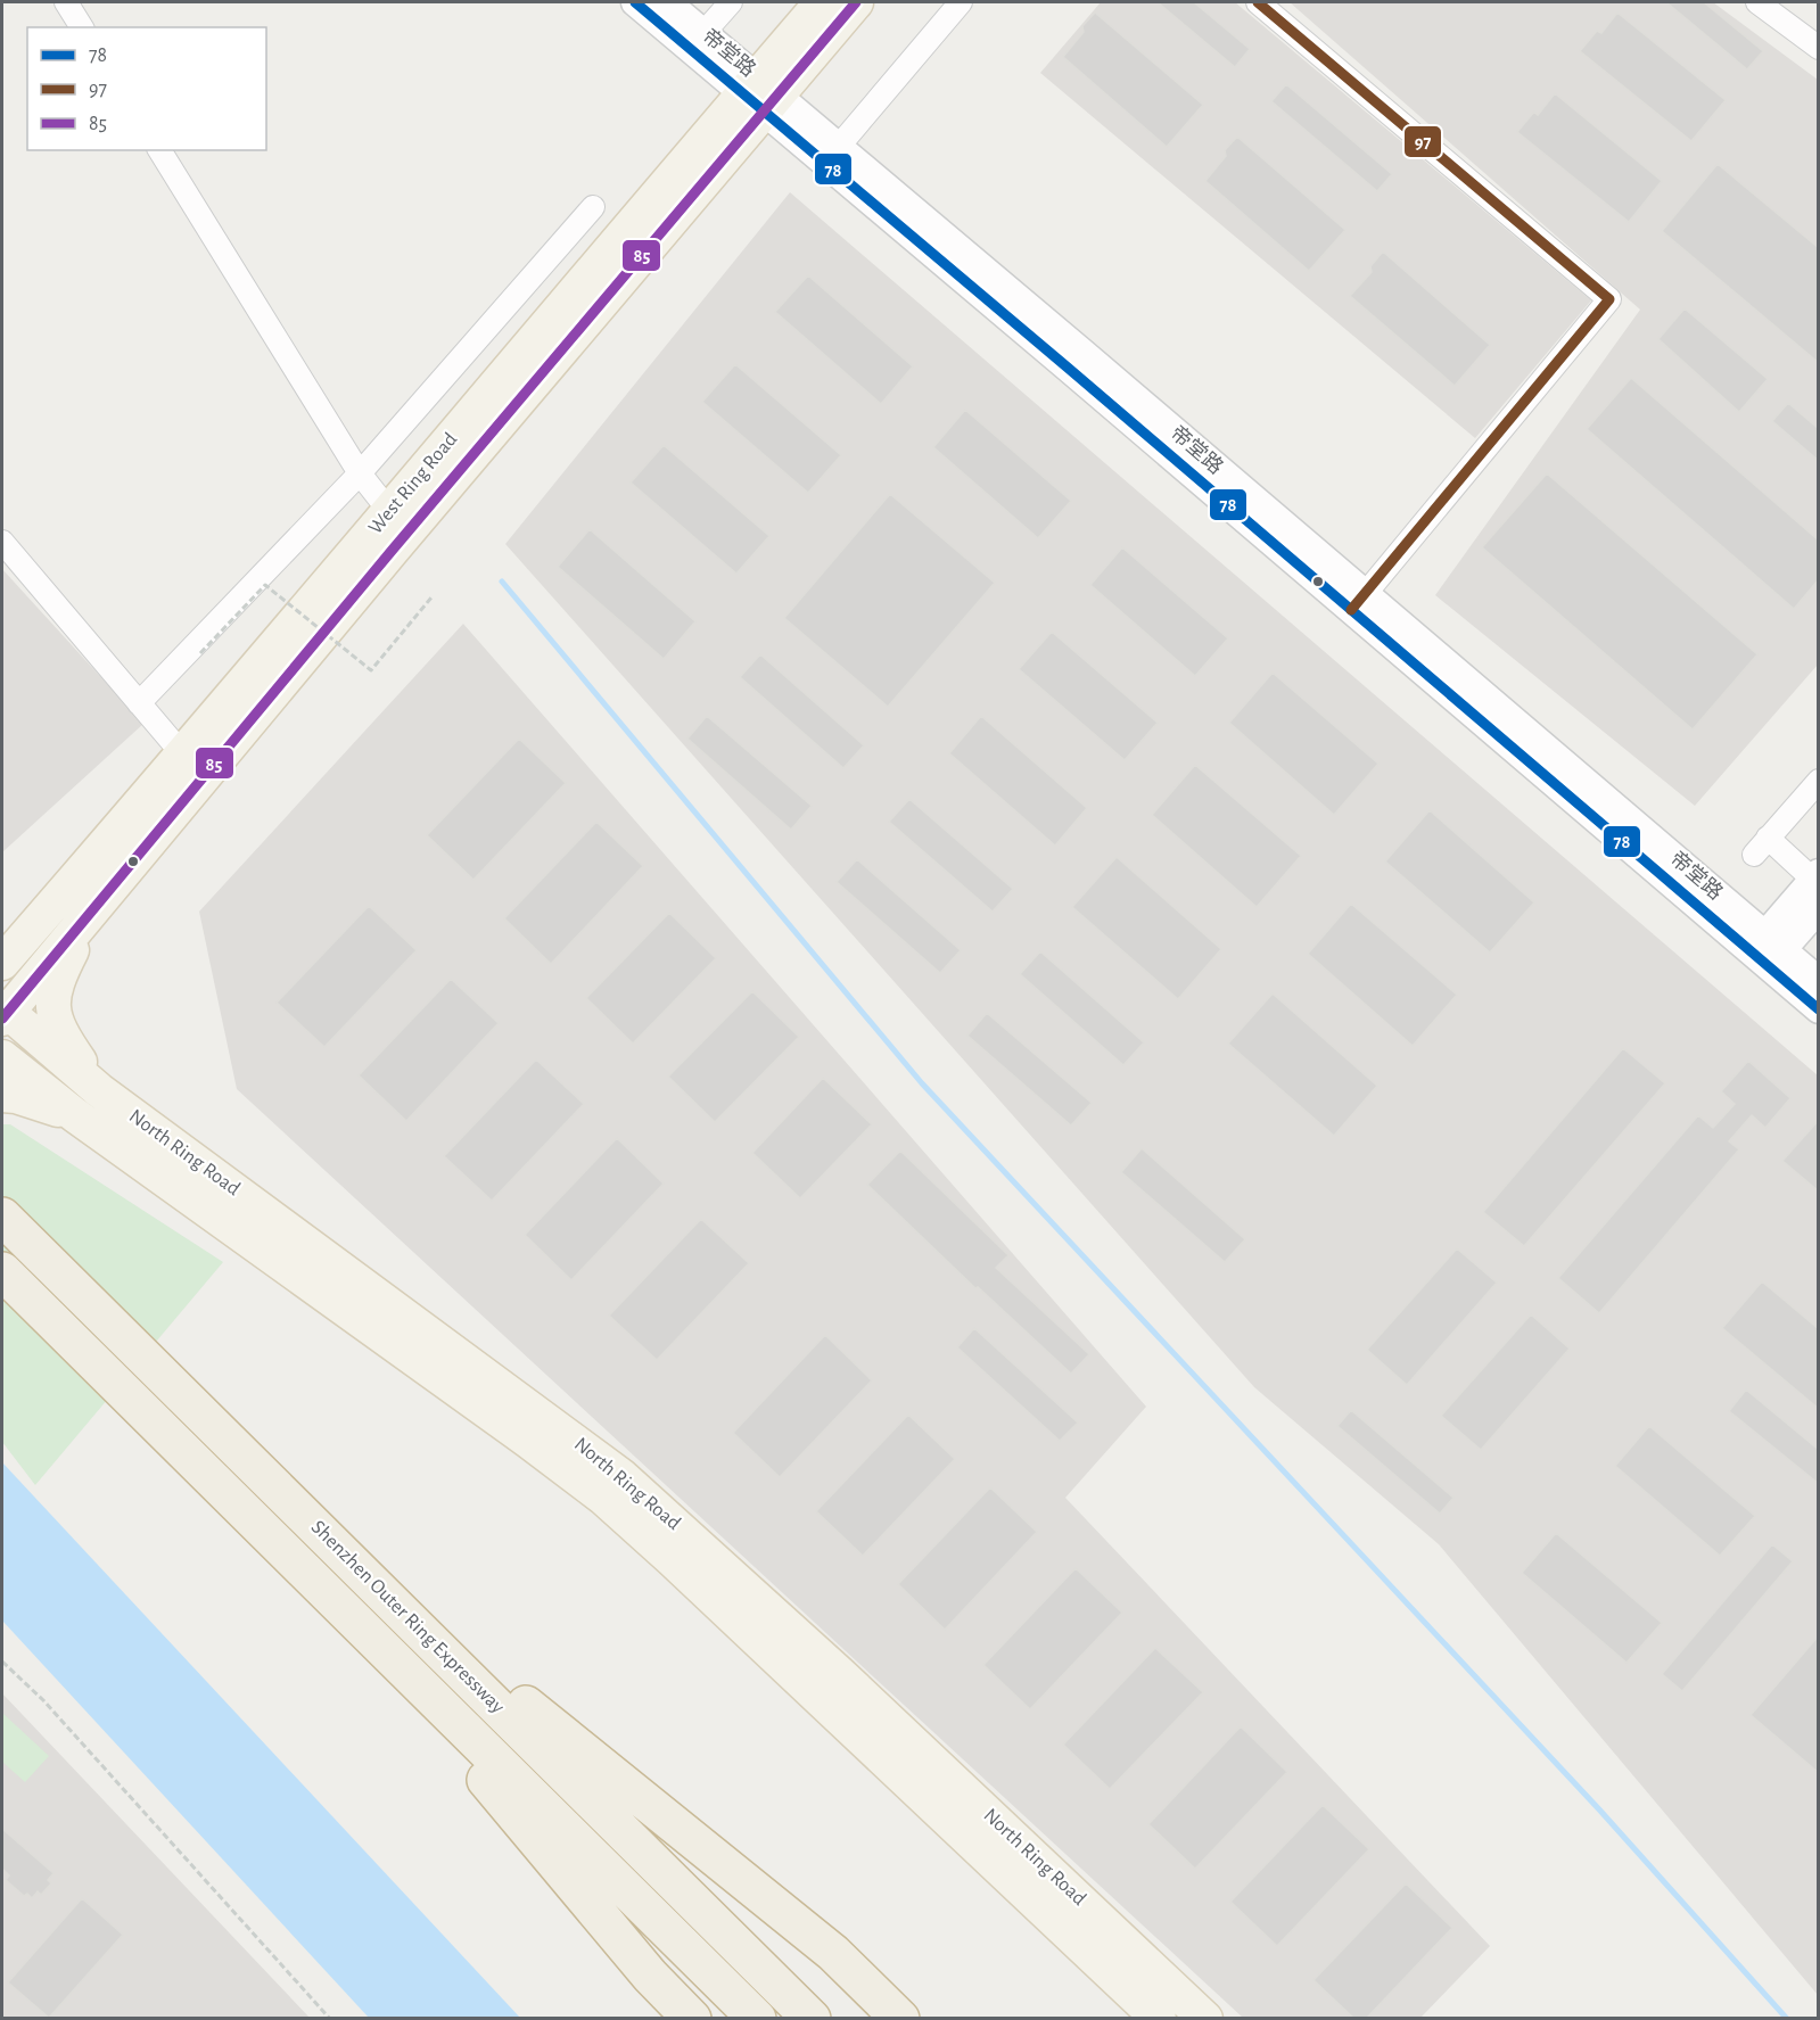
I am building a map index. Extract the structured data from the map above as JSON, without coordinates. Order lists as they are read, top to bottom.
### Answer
{
  "streets": {
    "highway": ["Shenzhen Outer Ring Expressway"],
    "main road": ["West Ring Road", "North Ring Road"],
    "street": ["帝堂路"]
  },
  "crossings": [
    ["帝堂路", "West Ring Road"]
  ],
  "lines": ["transit line 78", "transit line 97", "transit line 85"],
  "legend": ["78", "97", "85"]
}
